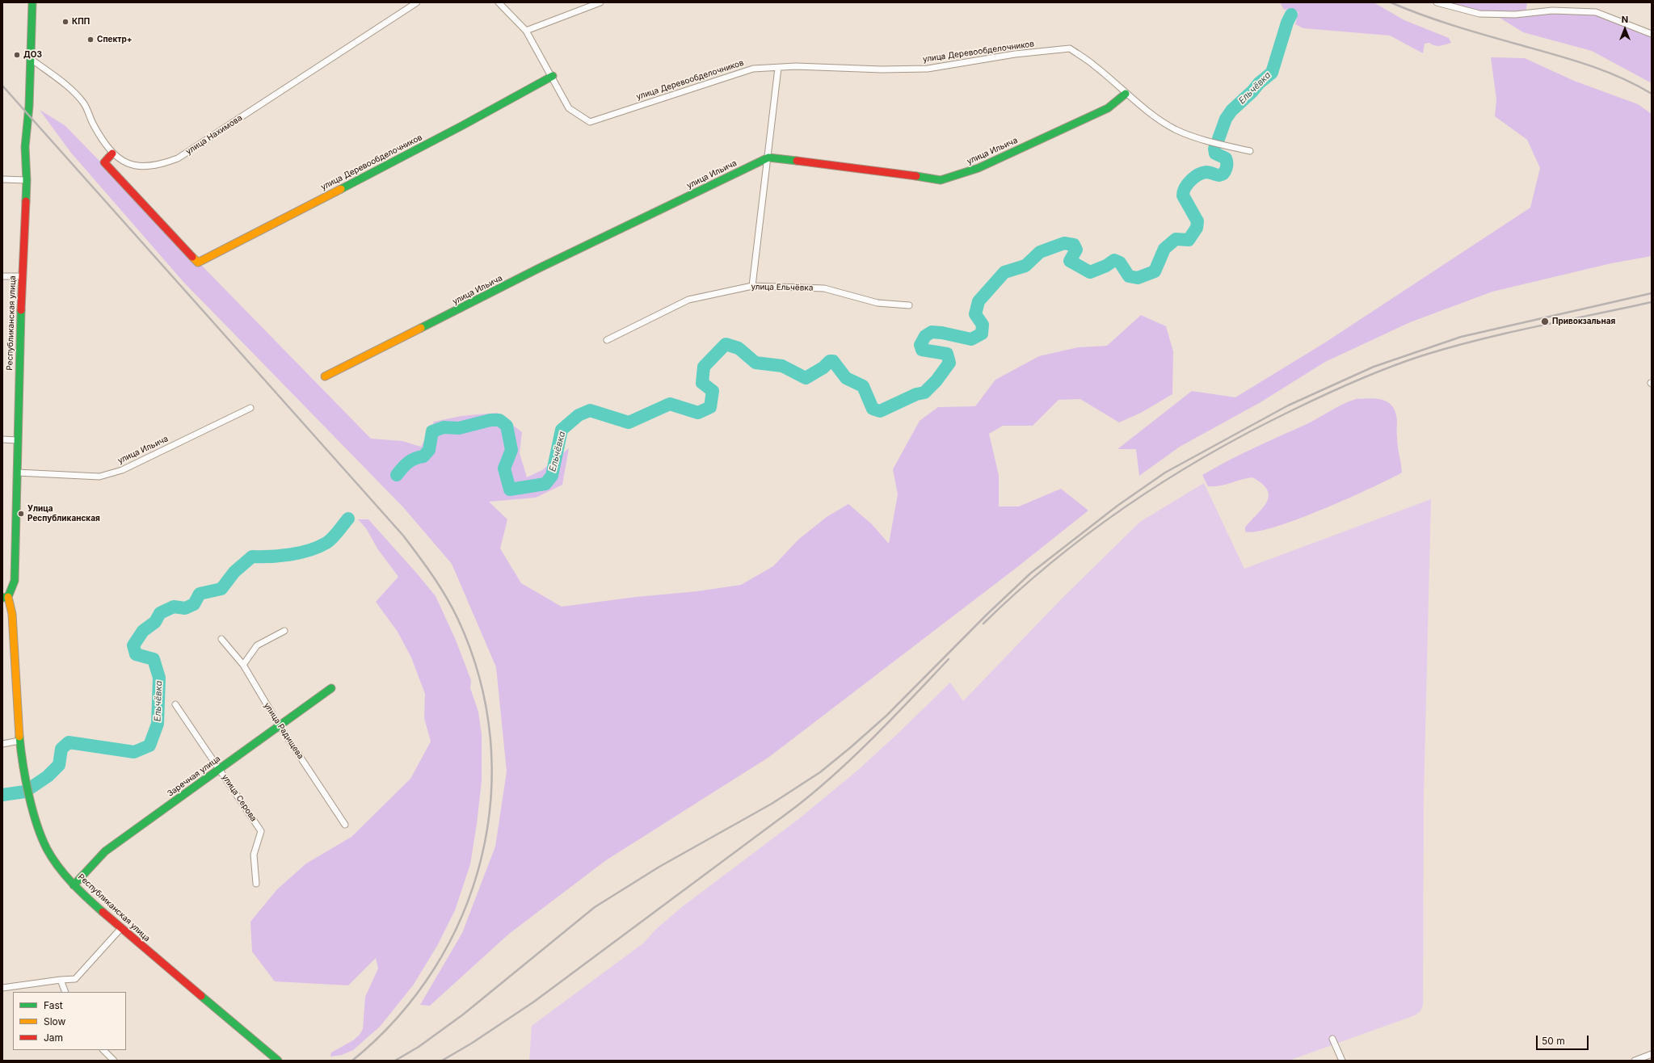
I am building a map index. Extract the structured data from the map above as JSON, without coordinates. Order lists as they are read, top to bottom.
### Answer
{
  "streets": {
    "street": [
      "улица Деревообделочников",
      "улица Нахимова",
      "улица Ильича",
      "улица Ельчёвка",
      "Республиканская улица",
      "улица Радищева",
      "Заречная улица",
      "улица Серова"
    ]
  },
  "crossings": [
    ["улица Деревообделочников", "улица Нахимова"],
    ["улица Деревообделочников", "улица Ильича"],
    ["улица Нахимова", "Республиканская улица"],
    ["улица Ильича", "Республиканская улица"],
    ["Республиканская улица", "Заречная улица"],
    ["улица Радищева", "Заречная улица"],
    ["Заречная улица", "улица Серова"]
  ],
  "water": ["Ельчёвка"],
  "places": [
    "КПП",
    "Спектр+",
    "ДОЗ",
    "Привокзальная",
    "Улица Республиканская"
  ],
  "legend": ["Fast", "Slow", "Jam"],
  "scale_bar": "50 m",
  "north": "top"
}
